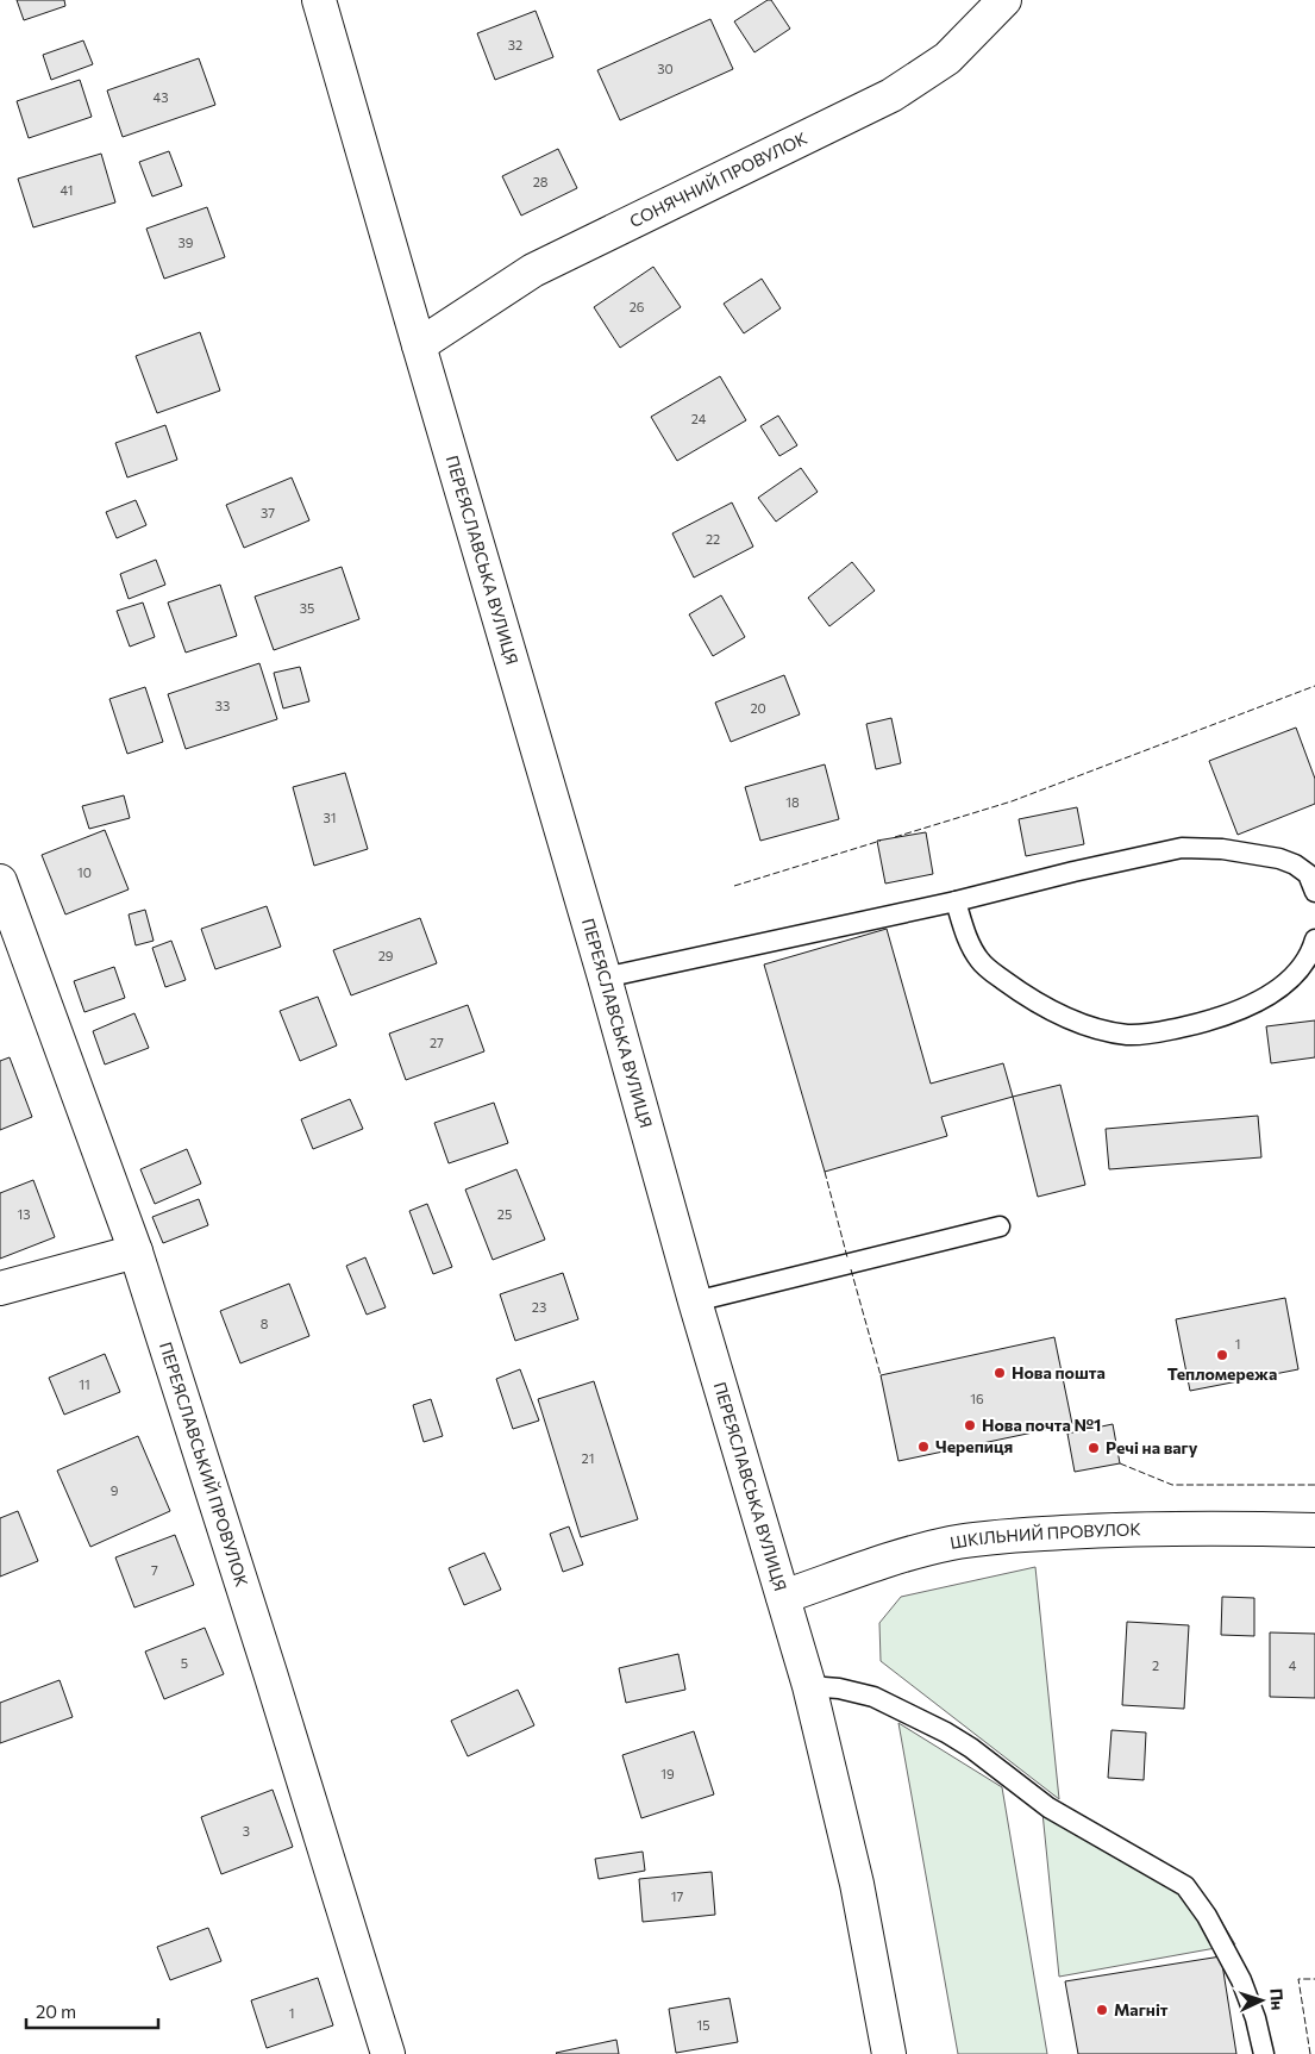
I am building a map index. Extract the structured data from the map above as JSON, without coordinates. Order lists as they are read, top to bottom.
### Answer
{
  "streets": {
    "street": [
      "СОНЯЧНИЙ ПРОВУЛОК",
      "ПЕРЕЯСЛАВСЬКА ВУЛИЦЯ",
      "ПЕРЕЯСЛАВСЬКИЙ ПРОВУЛОК",
      "ШКІЛЬНИЙ ПРОВУЛОК"
    ]
  },
  "crossings": [
    ["СОНЯЧНИЙ ПРОВУЛОК", "ПЕРЕЯСЛАВСЬКА ВУЛИЦЯ"],
    ["ПЕРЕЯСЛАВСЬКА ВУЛИЦЯ", "ШКІЛЬНИЙ ПРОВУЛОК"]
  ],
  "places": [
    "Тепломережа",
    "Нова пошта",
    "Нова почта №1",
    "Черепиця",
    "Речі на вагу",
    "Магніт"
  ],
  "house_numbers": [
    "32",
    "30",
    "43",
    "28",
    "41",
    "39",
    "26",
    "24",
    "37",
    "22",
    "35",
    "33",
    "20",
    "18",
    "31",
    "10",
    "29",
    "27",
    "13",
    "25",
    "23",
    "8",
    "1",
    "11",
    "16",
    "21",
    "9",
    "7",
    "5",
    "2",
    "4",
    "19",
    "3",
    "17",
    "1",
    "15"
  ],
  "scale_bar": "20 m",
  "north": "right"
}
